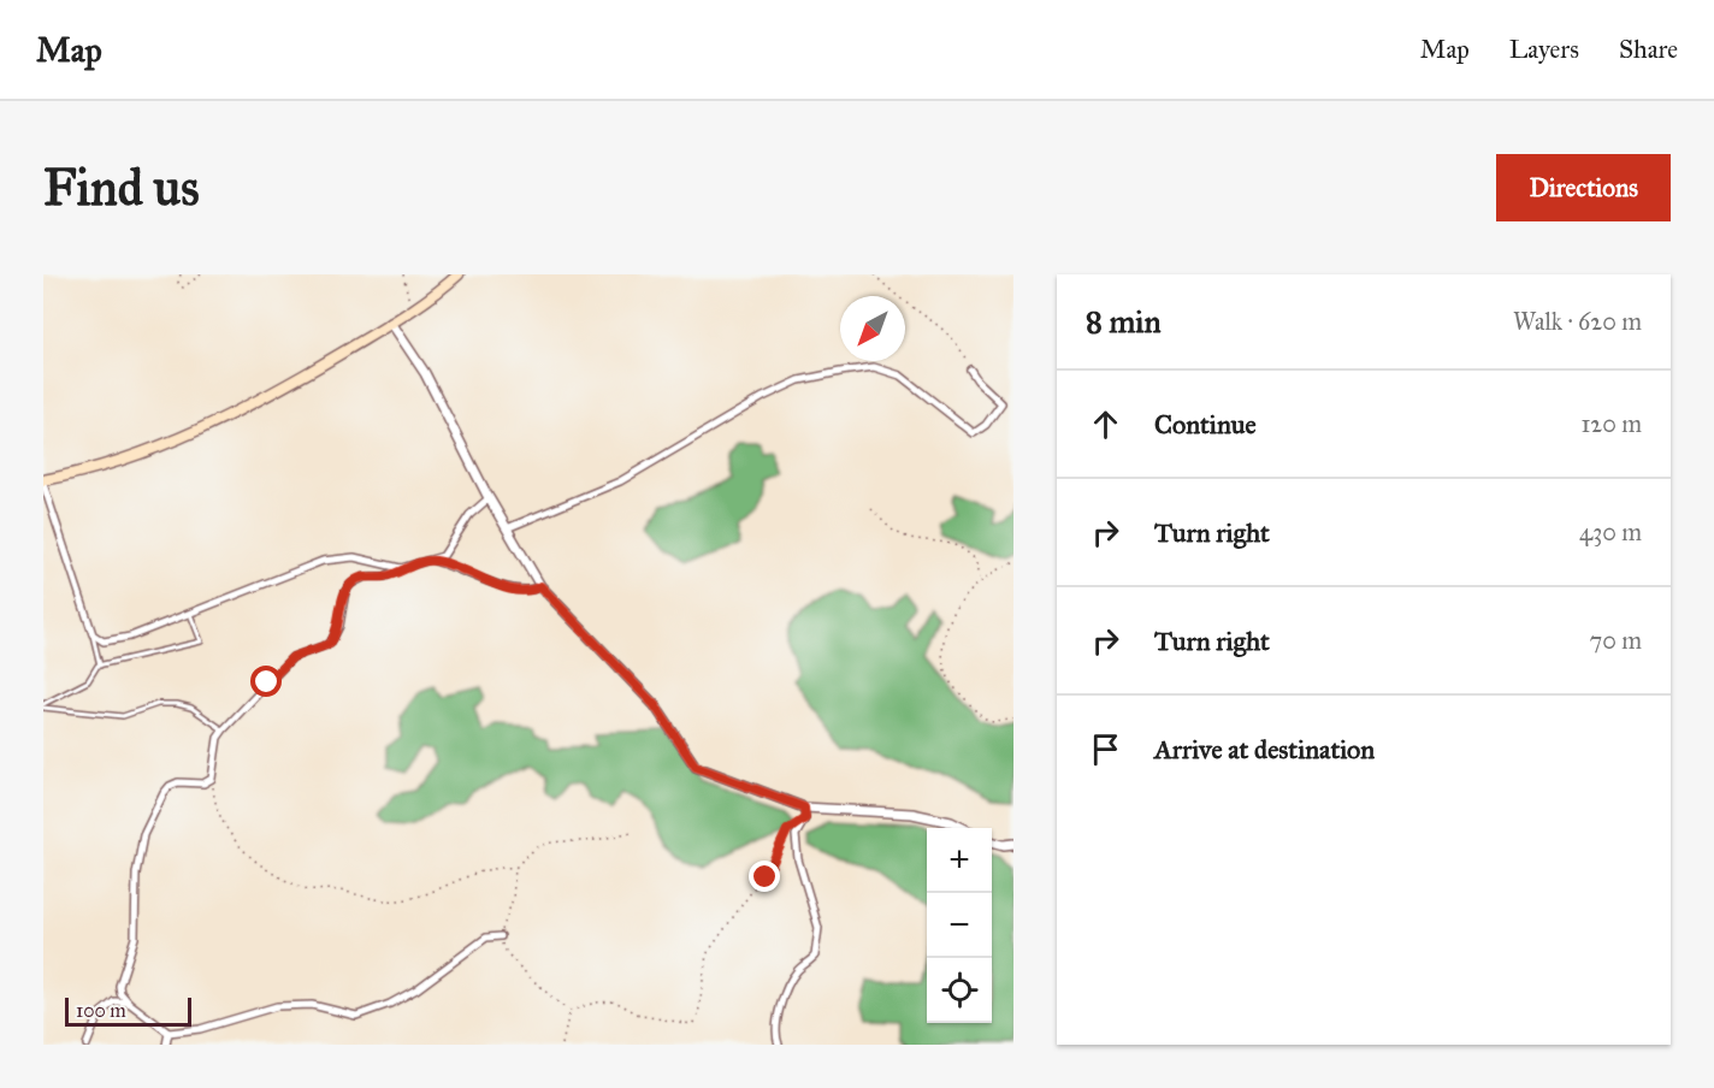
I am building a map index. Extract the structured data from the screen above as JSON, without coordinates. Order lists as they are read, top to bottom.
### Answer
{
  "scale_bar": "100 m",
  "north": "bottom left",
  "page": {
    "header": "Map",
    "nav": ["Map", "Layers", "Share"],
    "buttons": "Directions",
    "title": "Find us",
    "heading": ["8 min", "Walk · 620 m"],
    "list": [
      ["Continue", "120 m"],
      ["Turn right", "430 m"],
      ["Turn right", "70 m"],
      "Arrive at destination"
    ],
    "map_buttons": ["+", "−"],
    "scale": "100 m"
  }
}
